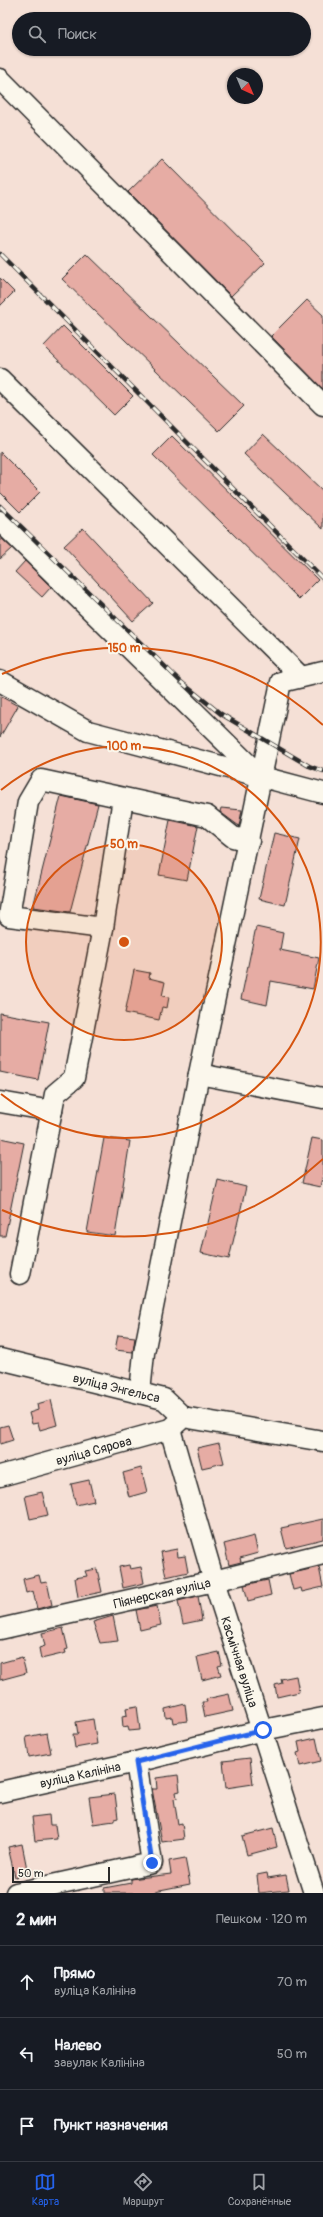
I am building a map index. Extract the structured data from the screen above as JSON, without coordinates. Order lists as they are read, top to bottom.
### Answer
{
  "streets": {
    "street": [
      "вуліца Энгельса",
      "вуліца Сярова",
      "Піянерская вуліца",
      "Касмічная вуліца",
      "вуліца Калініна"
    ]
  },
  "crossings": [
    ["вуліца Энгельса", "вуліца Сярова"],
    ["вуліца Энгельса", "Касмічная вуліца"],
    ["вуліца Сярова", "Касмічная вуліца"],
    ["Піянерская вуліца", "Касмічная вуліца"],
    ["Касмічная вуліца", "вуліца Калініна"]
  ],
  "scale_bar": "50 m",
  "north": "bottom right",
  "page": {
    "search": "Поиск",
    "scale": "50 m",
    "heading": ["2 мин", "Пешком · 120 m"],
    "list": [
      ["Прямо", "вуліца Калініна", "70 m"],
      ["Налево", "завулак Калініна", "50 m"],
      "Пункт назначения"
    ],
    "nav": ["Карта", "Маршрут", "Сохранённые"]
  },
  "rings": ["150 m", "100 m", "50 m"]
}
